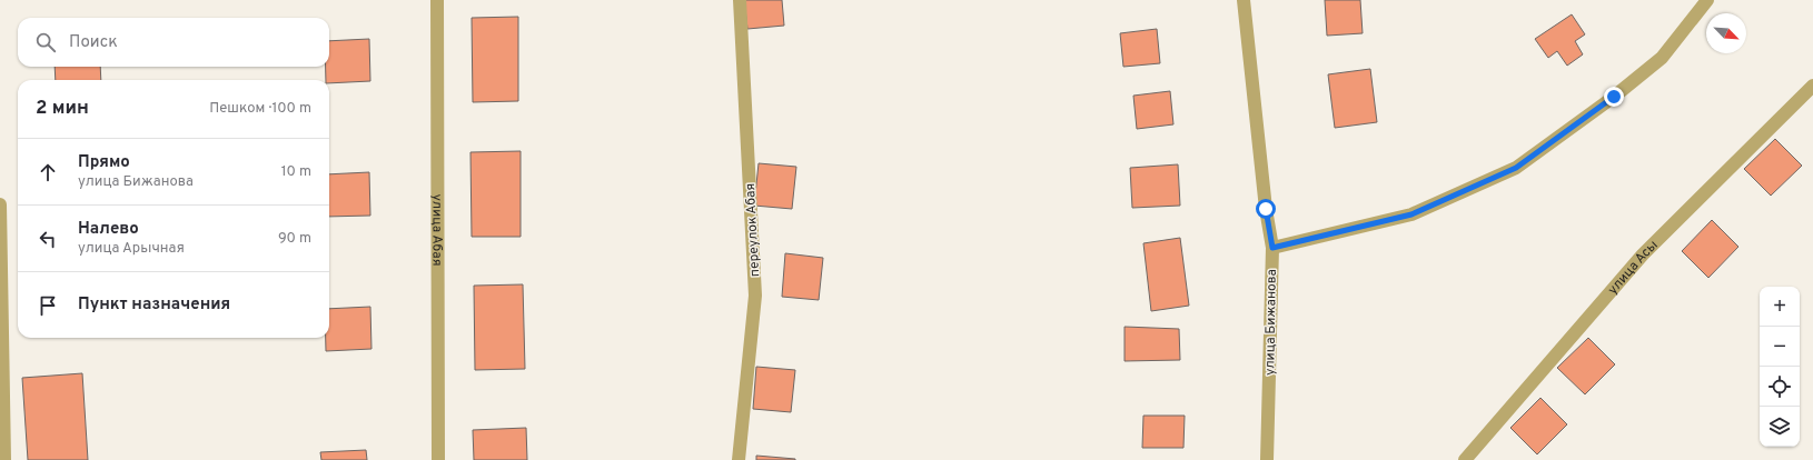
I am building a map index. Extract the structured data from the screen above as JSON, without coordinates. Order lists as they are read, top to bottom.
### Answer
{
  "streets": {
    "street": [
      "улица Абая",
      "переулок Абая",
      "улица Асы",
      "улица Бижанова"
    ]
  },
  "north": "bottom right",
  "page": {
    "search": "Поиск",
    "heading": ["2 мин", "Пешком · 100 m"],
    "list": [
      ["Прямо", "улица Бижанова", "10 m"],
      ["Налево", "улица Арычная", "90 m"],
      "Пункт назначения"
    ],
    "map_buttons": ["+", "−"]
  }
}
